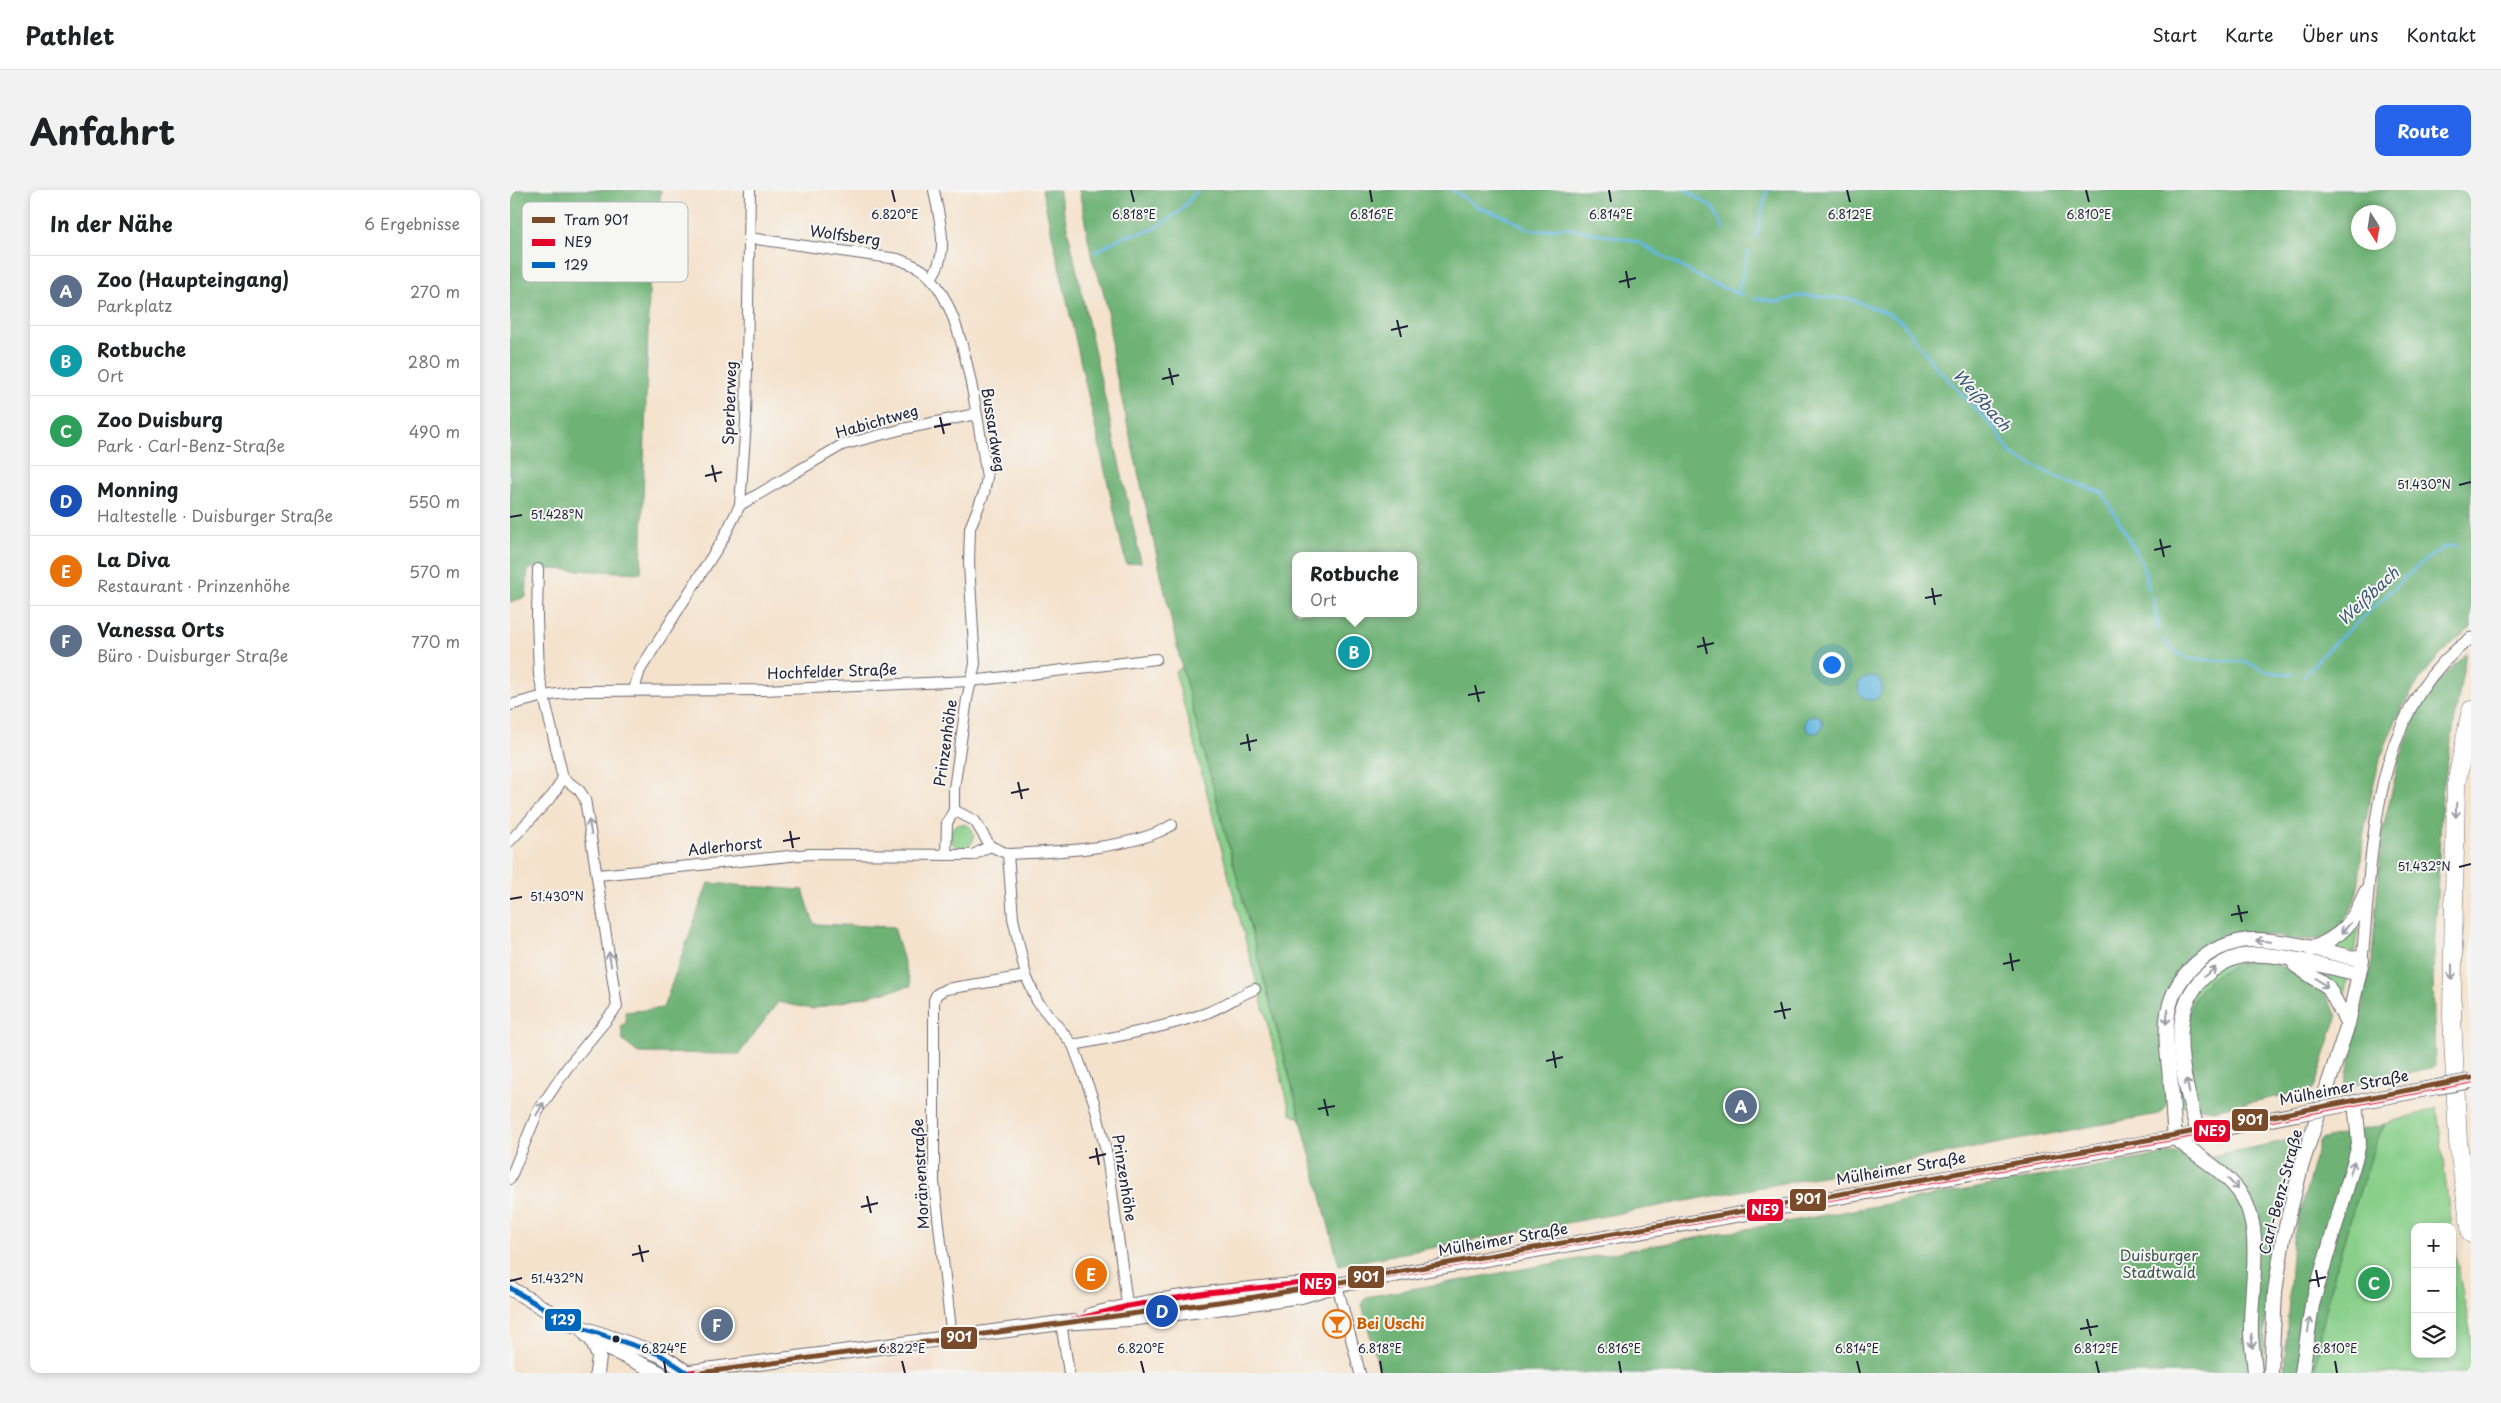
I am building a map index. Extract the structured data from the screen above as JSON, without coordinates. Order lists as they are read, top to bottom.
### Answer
{
  "streets": {
    "main road": ["Mülheimer Straße", "Carl-Benz-Straße"],
    "street": [
      "Wolfsberg",
      "Sperberweg",
      "Habichtweg",
      "Bussardweg",
      "Hochfelder Straße",
      "Prinzenhöhe",
      "Adlerhorst",
      "Moränenstraße"
    ]
  },
  "crossings": [
    ["Wolfsberg", "Sperberweg"],
    ["Wolfsberg", "Bussardweg"],
    ["Sperberweg", "Habichtweg"],
    ["Sperberweg", "Hochfelder Straße"],
    ["Habichtweg", "Bussardweg"],
    ["Bussardweg", "Hochfelder Straße"],
    ["Bussardweg", "Prinzenhöhe"],
    ["Hochfelder Straße", "Prinzenhöhe"],
    ["Prinzenhöhe", "Adlerhorst"],
    ["Prinzenhöhe", "Mülheimer Straße"],
    ["Prinzenhöhe", "Moränenstraße"],
    ["Mülheimer Straße", "Moränenstraße"],
    ["Mülheimer Straße", "Carl-Benz-Straße"]
  ],
  "water": ["Weißbach"],
  "parks": ["Duisburger Stadtwald"],
  "places": {
    "bar": ["Bei Uschi"]
  },
  "lines": ["tram line 901", "transit line NE9", "transit line 129"],
  "legend": ["Tram 901", "NE9", "129"],
  "north": "bottom",
  "page": {
    "header": "Pathlet",
    "nav": [
      "Start",
      "Karte",
      "Über uns",
      "Kontakt"
    ],
    "title": "Anfahrt",
    "buttons": "Route",
    "heading": ["In der Nähe", "6 Ergebnisse"],
    "list": [
      {
        "mark": "A",
        "name": "Zoo (Haupteingang)",
        "note": "Parkplatz",
        "value": "270 m"
      },
      {
        "mark": "B",
        "name": "Rotbuche",
        "note": "Ort",
        "value": "280 m"
      },
      {
        "mark": "C",
        "name": "Zoo Duisburg",
        "note": "Park · Carl-Benz-Straße",
        "value": "490 m"
      },
      {
        "mark": "D",
        "name": "Monning",
        "note": "Haltestelle · Duisburger Straße",
        "value": "550 m"
      },
      {
        "mark": "E",
        "name": "La Diva",
        "note": "Restaurant · Prinzenhöhe",
        "value": "570 m"
      },
      {
        "mark": "F",
        "name": "Vanessa Orts",
        "note": "Büro · Duisburger Straße",
        "value": "770 m"
      }
    ],
    "popup": ["Rotbuche", "Ort"],
    "pins": [
      "B",
      "A",
      "E",
      "C",
      "D",
      "F"
    ],
    "map_buttons": ["+", "−"]
  },
  "coordinates": [
    "6.820°E",
    "6.818°E",
    "6.816°E",
    "6.814°E",
    "6.812°E",
    "6.810°E",
    "51.430°N",
    "51.428°N",
    "51.432°N",
    "6.824°E",
    "6.822°E"
  ]
}
